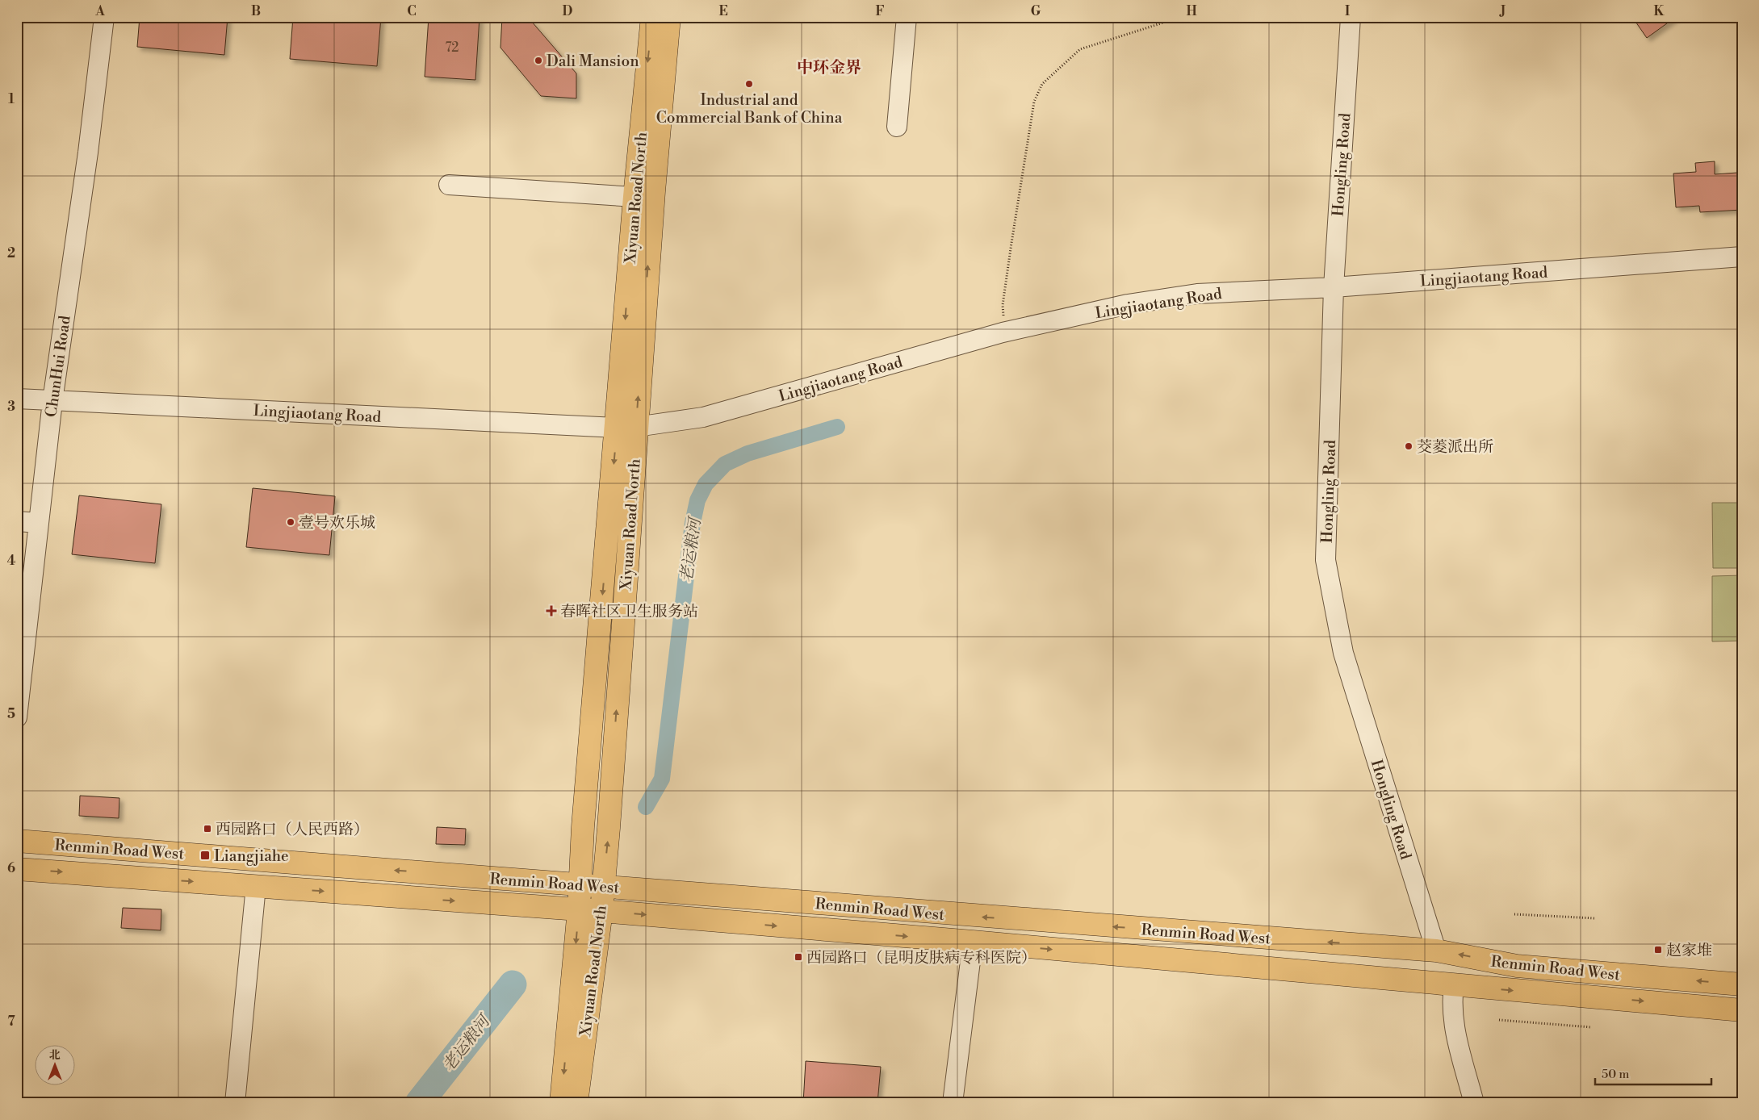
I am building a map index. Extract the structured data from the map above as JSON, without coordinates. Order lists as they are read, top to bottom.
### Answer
{
  "streets": {
    "main road": ["Xiyuan Road North", "Renmin Road West"],
    "street": ["Hongling Road", "Lingjiaotang Road", "ChunHui Road"]
  },
  "crossings": [
    ["Hongling Road", "Lingjiaotang Road"],
    ["Hongling Road", "Renmin Road West"],
    ["Xiyuan Road North", "Lingjiaotang Road"],
    ["Xiyuan Road North", "Renmin Road West"],
    ["Lingjiaotang Road", "ChunHui Road"]
  ],
  "districts": ["中环金界"],
  "water": ["老运粮河"],
  "places": {
    "other": [
      "Dali Mansion",
      "Industrial and Commercial Bank of China",
      "茭菱派出所",
      "壹号欢乐城"
    ],
    "health": ["春晖社区卫生服务站"],
    "transit": [
      "西园路口（人民西路）",
      "Liangjiahe",
      "赵家堆",
      "西园路口（昆明皮肤病专科医院）"
    ]
  },
  "house_numbers": ["72"],
  "scale_bar": "50 m",
  "north": "top",
  "grid": {
    "columns": [
      "A",
      "B",
      "C",
      "D",
      "E",
      "F",
      "G",
      "H",
      "I",
      "J",
      "K"
    ],
    "rows": [
      "1",
      "2",
      "3",
      "4",
      "5",
      "6",
      "7"
    ]
  }
}
